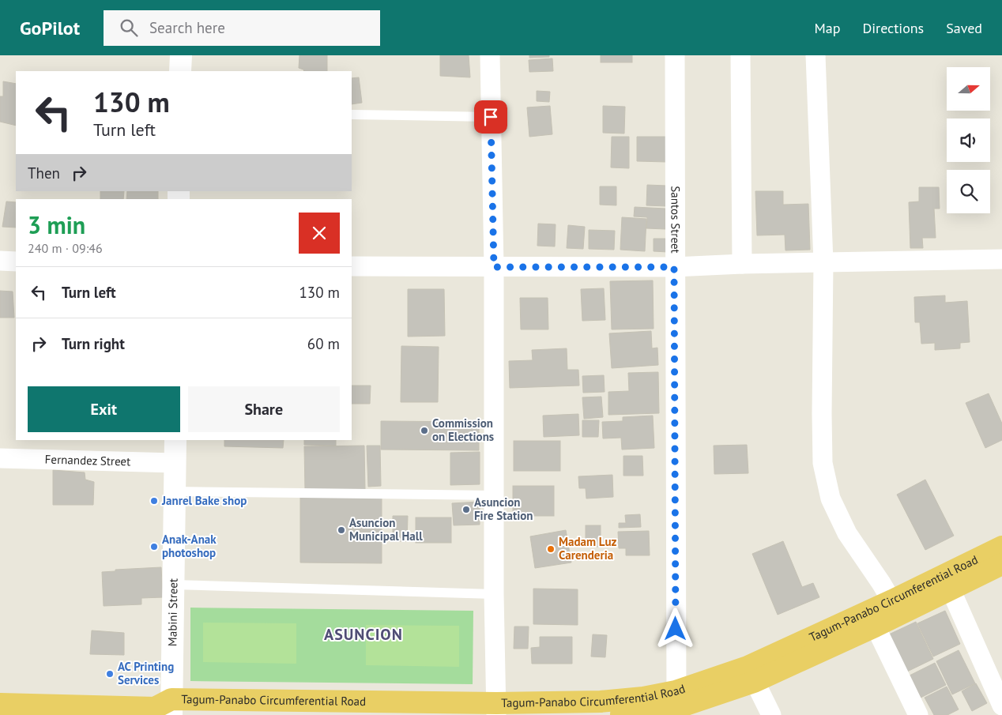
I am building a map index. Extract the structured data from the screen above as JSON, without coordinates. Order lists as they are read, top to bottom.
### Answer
{
  "streets": {
    "highway": ["Tagum-Panabo Circumferential Road"],
    "street": ["Santos Street", "Fernandez Street", "Mabini Street"]
  },
  "crossings": [
    ["Santos Street", "Tagum-Panabo Circumferential Road"],
    ["Fernandez Street", "Mabini Street"],
    ["Tagum-Panabo Circumferential Road", "Mabini Street"]
  ],
  "districts": ["ASUNCION"],
  "places": [
    "Commission on Elections",
    "Janrel Bake shop",
    "Asuncion Fire Station",
    "Asuncion Municipal Hall",
    "Anak-Anak photoshop",
    "Madam Luz Carenderia",
    "AC Printing Services"
  ],
  "north": "right",
  "page": {
    "header": "GoPilot",
    "search": "Search here",
    "nav": ["Map", "Directions", "Saved"],
    "turn": ["130 m", "Turn left"],
    "then": "Then",
    "heading": ["3 min", "240 m · 09:46"],
    "list": [
      {
        "name": "Turn left",
        "value": "130 m"
      },
      {
        "name": "Turn right",
        "value": "60 m"
      }
    ],
    "buttons": ["Exit", "Share"]
  }
}
